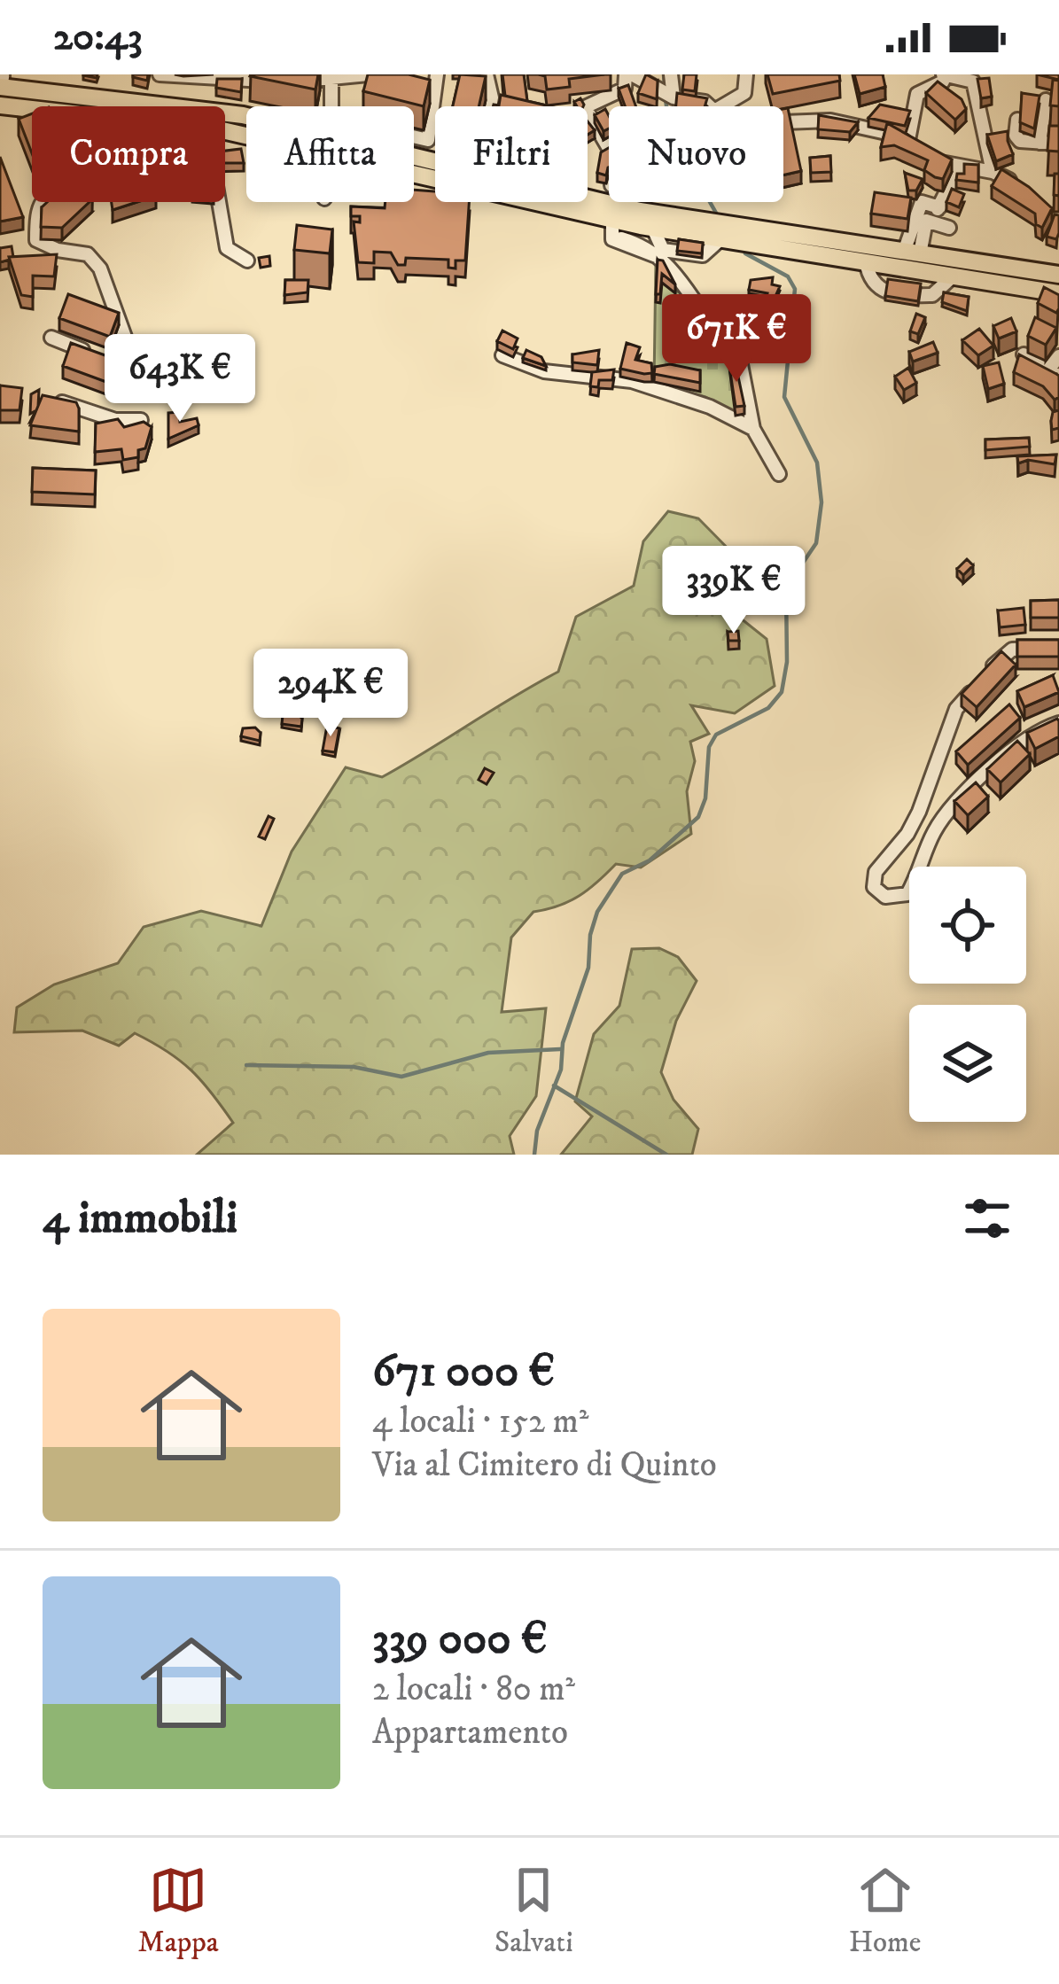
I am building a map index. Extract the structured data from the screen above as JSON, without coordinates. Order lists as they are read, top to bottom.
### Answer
{
  "page": {
    "status": "20:43",
    "chip": [
      "Compra",
      "Affitta",
      "Filtri",
      "Nuovo"
    ],
    "price": [
      "671K €",
      "643K €",
      "339K €",
      "294K €"
    ],
    "heading": "4 immobili",
    "list": [
      {
        "name": "671 000 €",
        "note": "4 locali · 152 m² · Via al Cimitero di Quinto"
      },
      {
        "name": "339 000 €",
        "note": "2 locali · 80 m² · Appartamento"
      }
    ],
    "tabs": ["Mappa", "Salvati", "Home"]
  }
}
